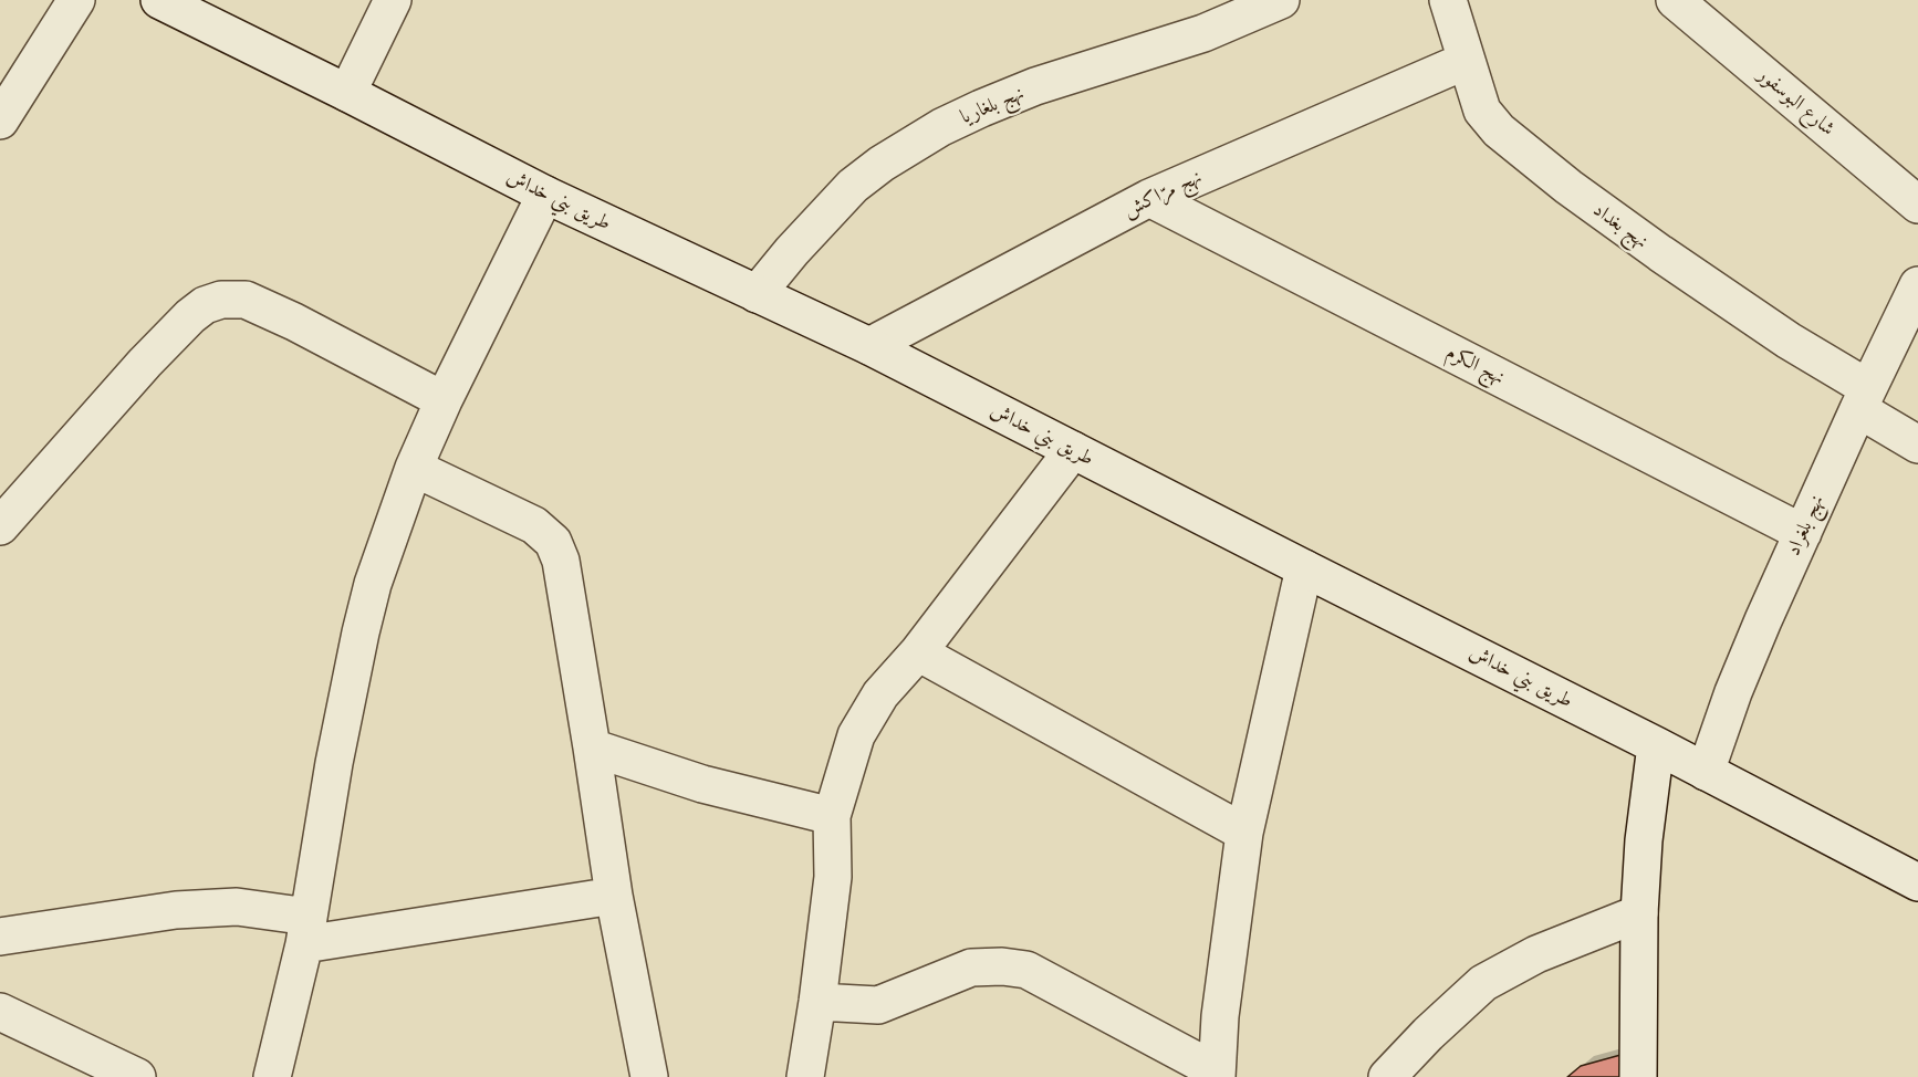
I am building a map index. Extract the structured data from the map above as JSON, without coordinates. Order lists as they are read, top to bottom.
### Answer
{
  "streets": {
    "street": [
      "شارع البوسفور",
      "نهج بلغاريا",
      "نهج مرّاكش",
      "طريق بني خداش",
      "نهج بغداد",
      "نهج الكرم",
      "نهج بلغراد"
    ]
  },
  "crossings": [
    ["نهج بلغاريا", "طريق بني خداش"],
    ["نهج مرّاكش", "طريق بني خداش"],
    ["نهج مرّاكش", "نهج بغداد"],
    ["نهج مرّاكش", "نهج الكرم"],
    ["طريق بني خداش", "نهج بلغراد"],
    ["نهج بغداد", "نهج بلغراد"],
    ["نهج الكرم", "نهج بلغراد"]
  ]
}
